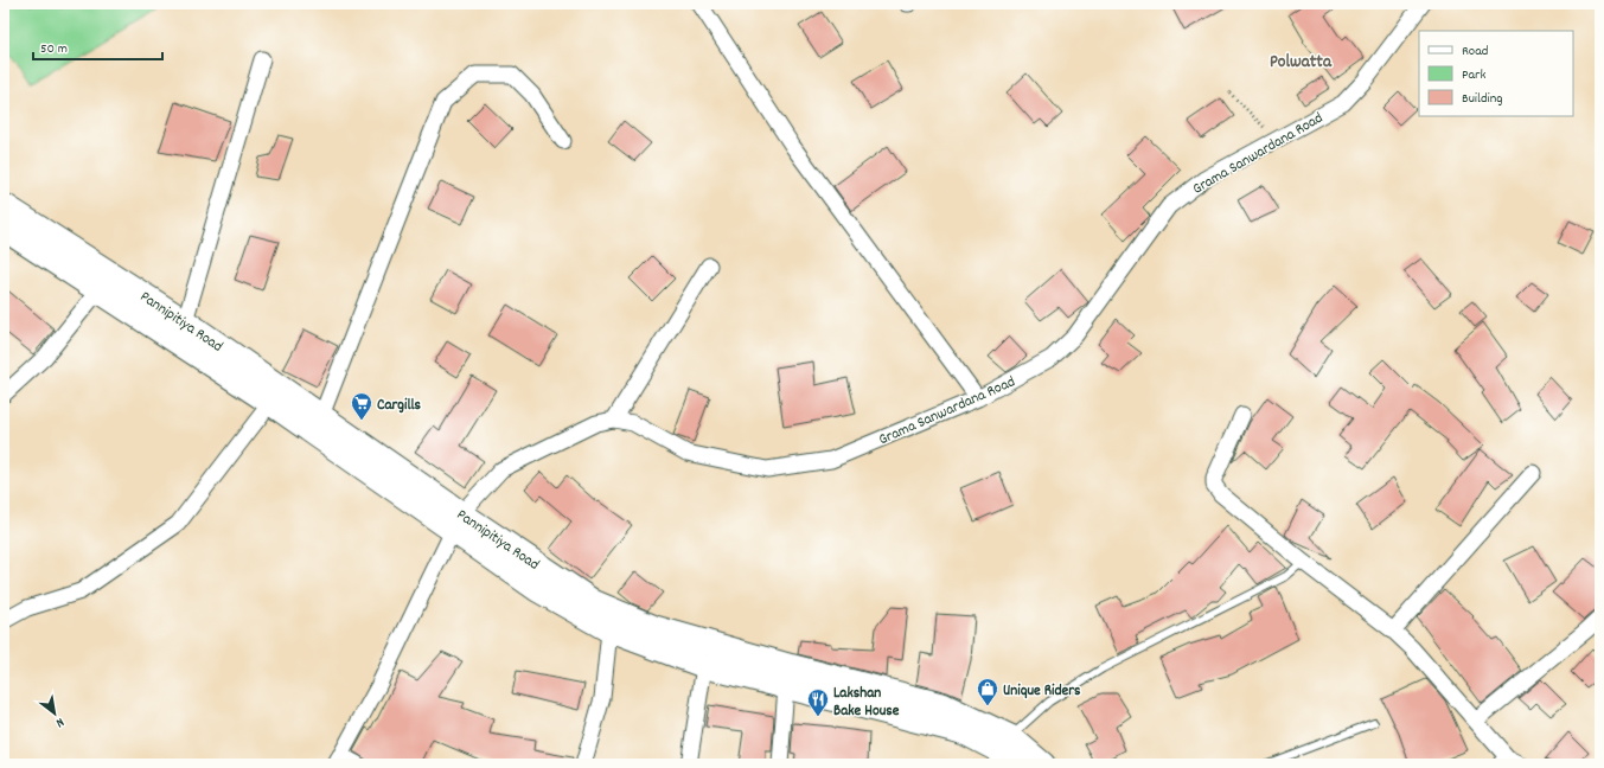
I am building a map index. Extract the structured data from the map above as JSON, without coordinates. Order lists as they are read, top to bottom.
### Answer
{
  "streets": {
    "main road": ["Pannipitiya Road"],
    "street": ["Grama Sanwardana Road"]
  },
  "crossings": [
    ["Grama Sanwardana Road", "Pannipitiya Road"]
  ],
  "districts": ["Polwatta"],
  "places": {
    "supermarket": ["Cargills"],
    "shop": ["Unique Riders"],
    "restaurant": ["Lakshan Bake House"]
  },
  "legend": ["Road", "Park", "Building"],
  "scale_bar": "50 m",
  "north": "bottom right"
}
